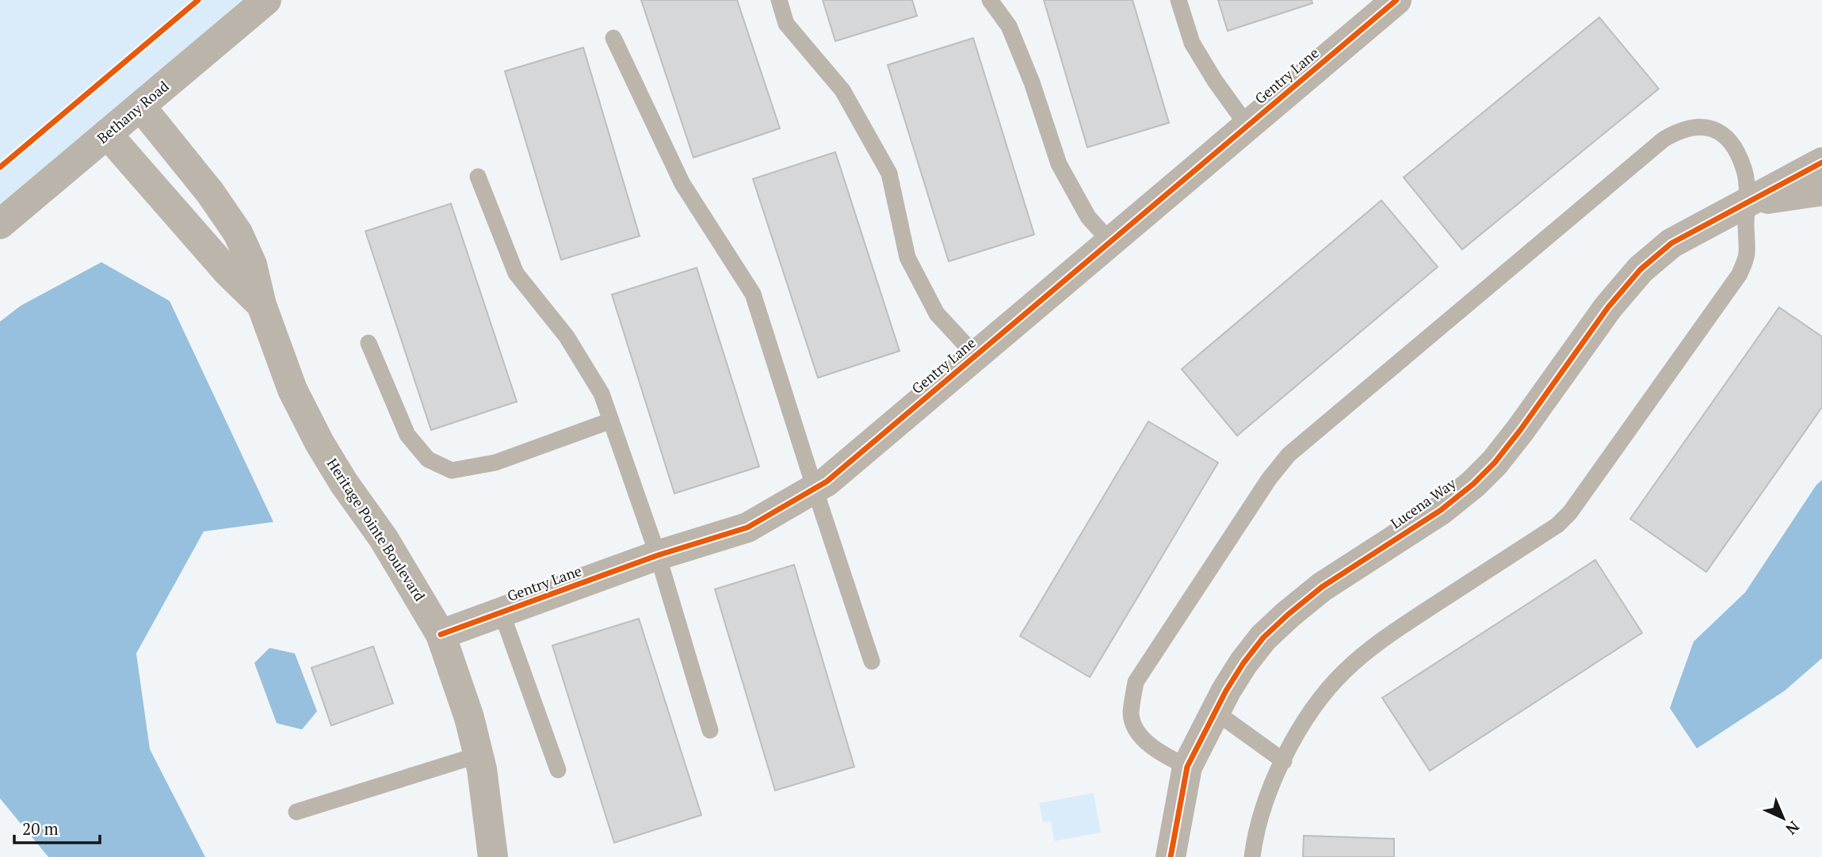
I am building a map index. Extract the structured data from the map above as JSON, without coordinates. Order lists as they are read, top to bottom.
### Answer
{
  "streets": {
    "main road": ["Bethany Road"],
    "street": ["Gentry Lane", "Lucena Way", "Heritage Pointe Boulevard"]
  },
  "crossings": [
    ["Gentry Lane", "Heritage Pointe Boulevard"],
    ["Bethany Road", "Heritage Pointe Boulevard"]
  ],
  "scale_bar": "20 m",
  "north": "bottom right"
}
